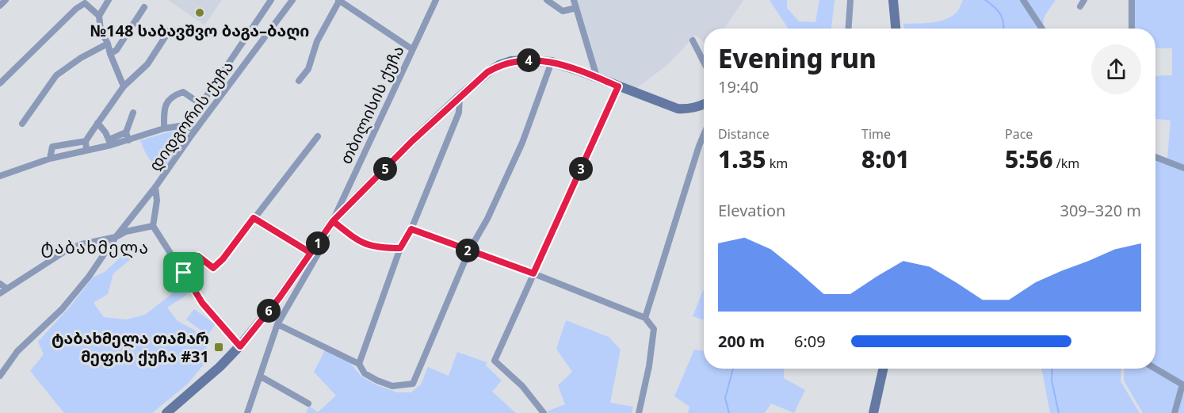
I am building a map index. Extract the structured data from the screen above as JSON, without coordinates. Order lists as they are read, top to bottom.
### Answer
{
  "streets": {
    "street": ["თბილისის ქუჩა", "დიდგორის ქუჩა"]
  },
  "districts": ["ტაბახმელა"],
  "places": {
    "other": ["№148 საბავშვო ბაგა–ბაღი"],
    "transit": ["ტაბახმელა თამარ მეფის ქუჩა #31"]
  },
  "page": {
    "heading": ["Evening run", "19:40"],
    "pins": [
      "4",
      "3",
      "5",
      "1",
      "2",
      "6"
    ],
    "stats": [
      ["Distance", "1.35 km"],
      ["Time", "8:01"],
      ["Pace", "5:56 /km"]
    ],
    "chart": ["Elevation", "309–320 m"],
    "list": [
      {
        "name": "200 m",
        "note": "6:09"
      }
    ]
  }
}
